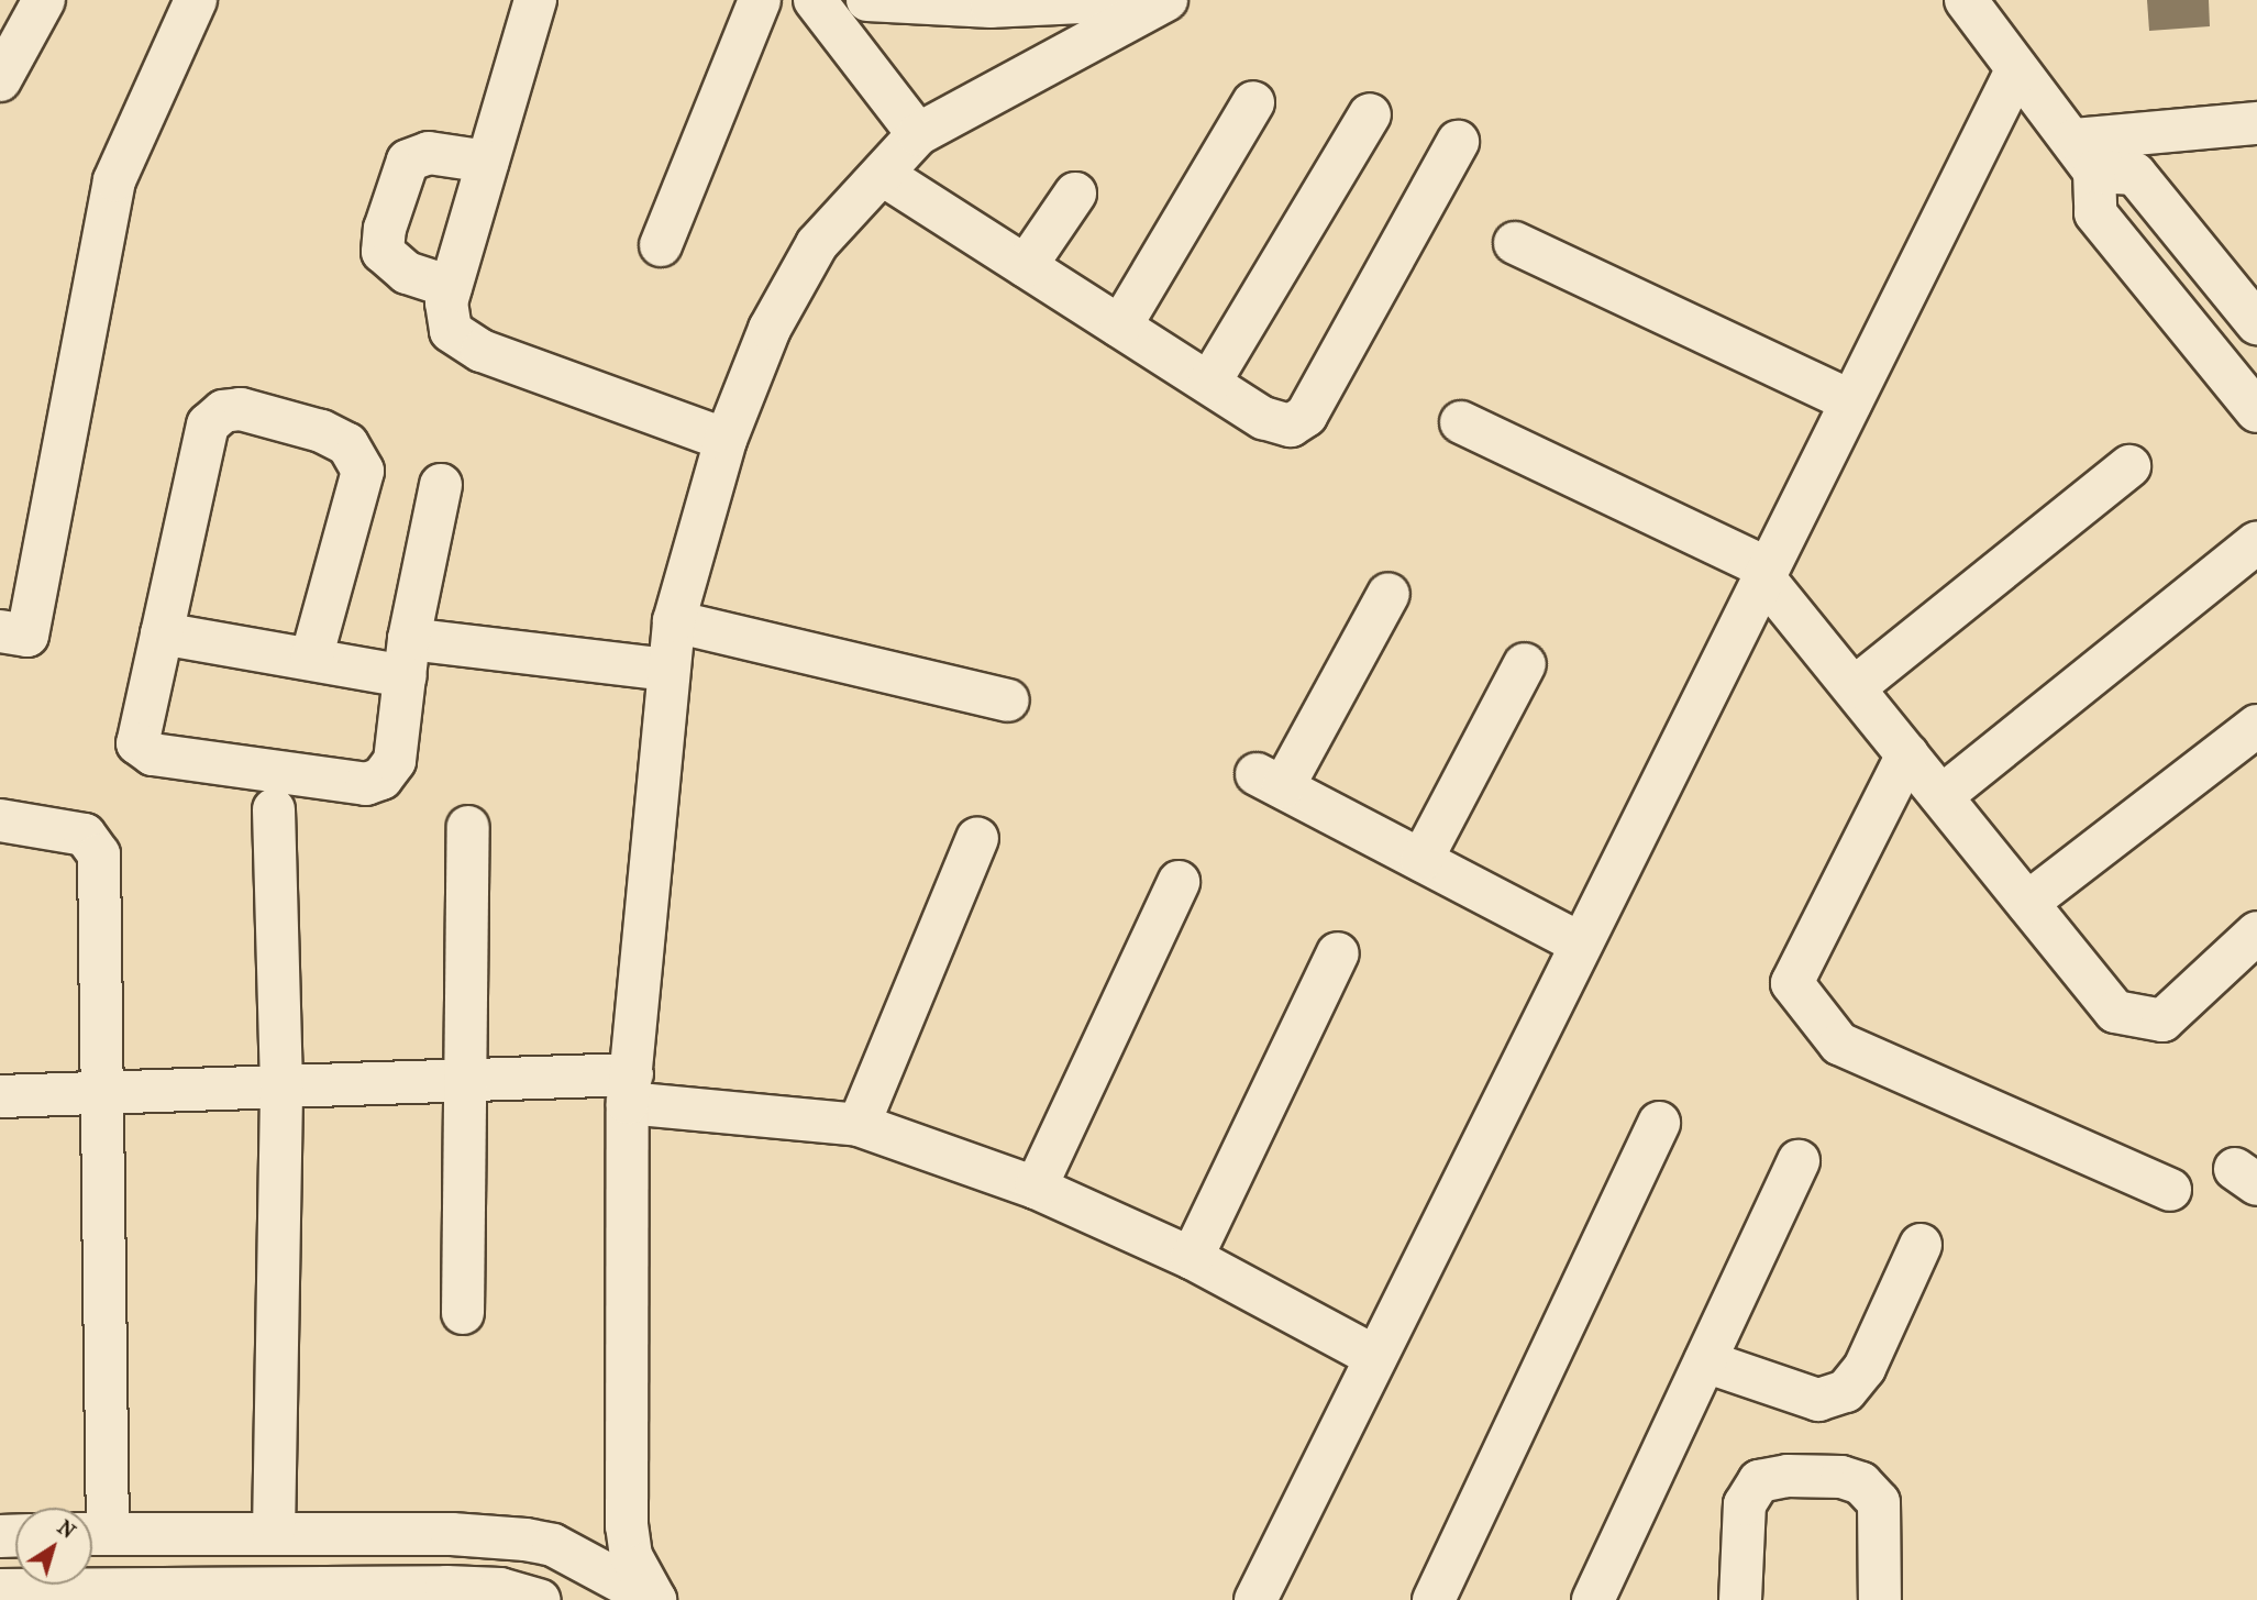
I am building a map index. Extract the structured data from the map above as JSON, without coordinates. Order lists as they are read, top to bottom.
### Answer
{
  "north": "top right"
}
